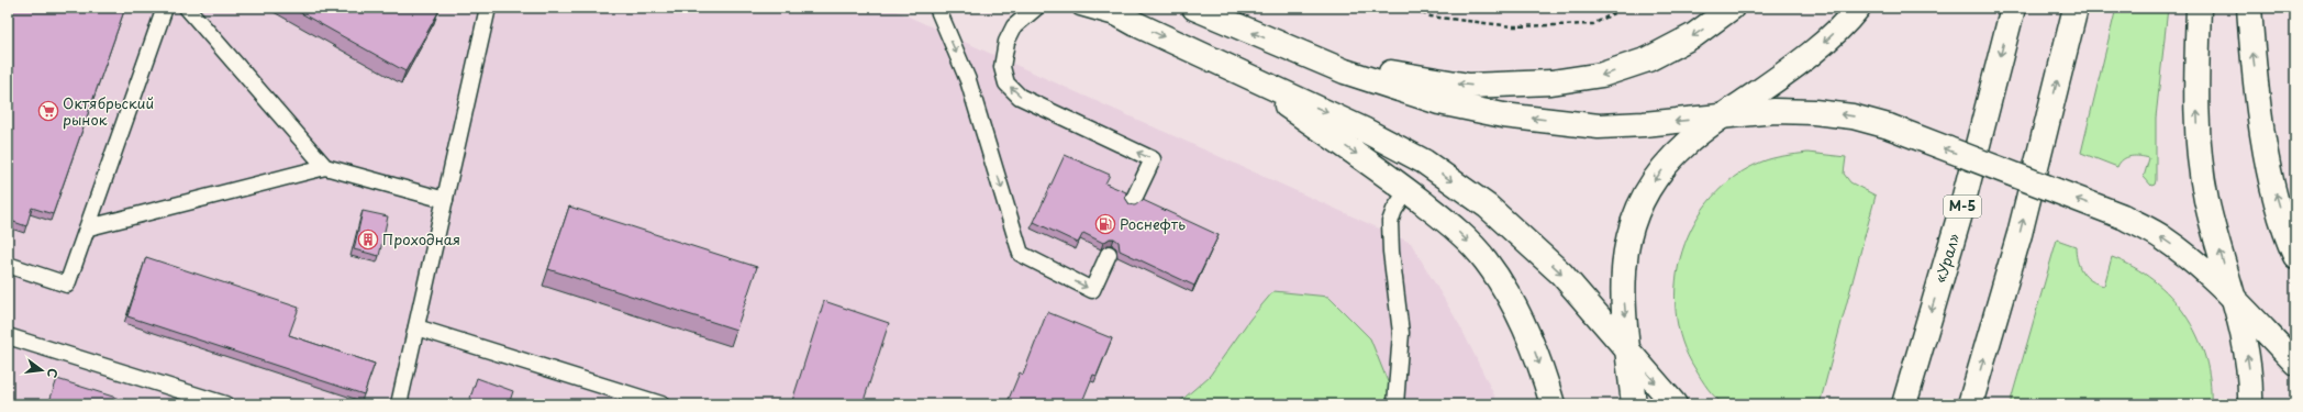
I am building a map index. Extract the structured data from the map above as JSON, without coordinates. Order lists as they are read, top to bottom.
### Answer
{
  "streets": {
    "main road": ["М-5", "«Урал»"]
  },
  "places": {
    "supermarket": ["Октябрьский рынок"],
    "fuel station": ["Роснефть"],
    "building": ["Проходная"]
  },
  "north": "right"
}
